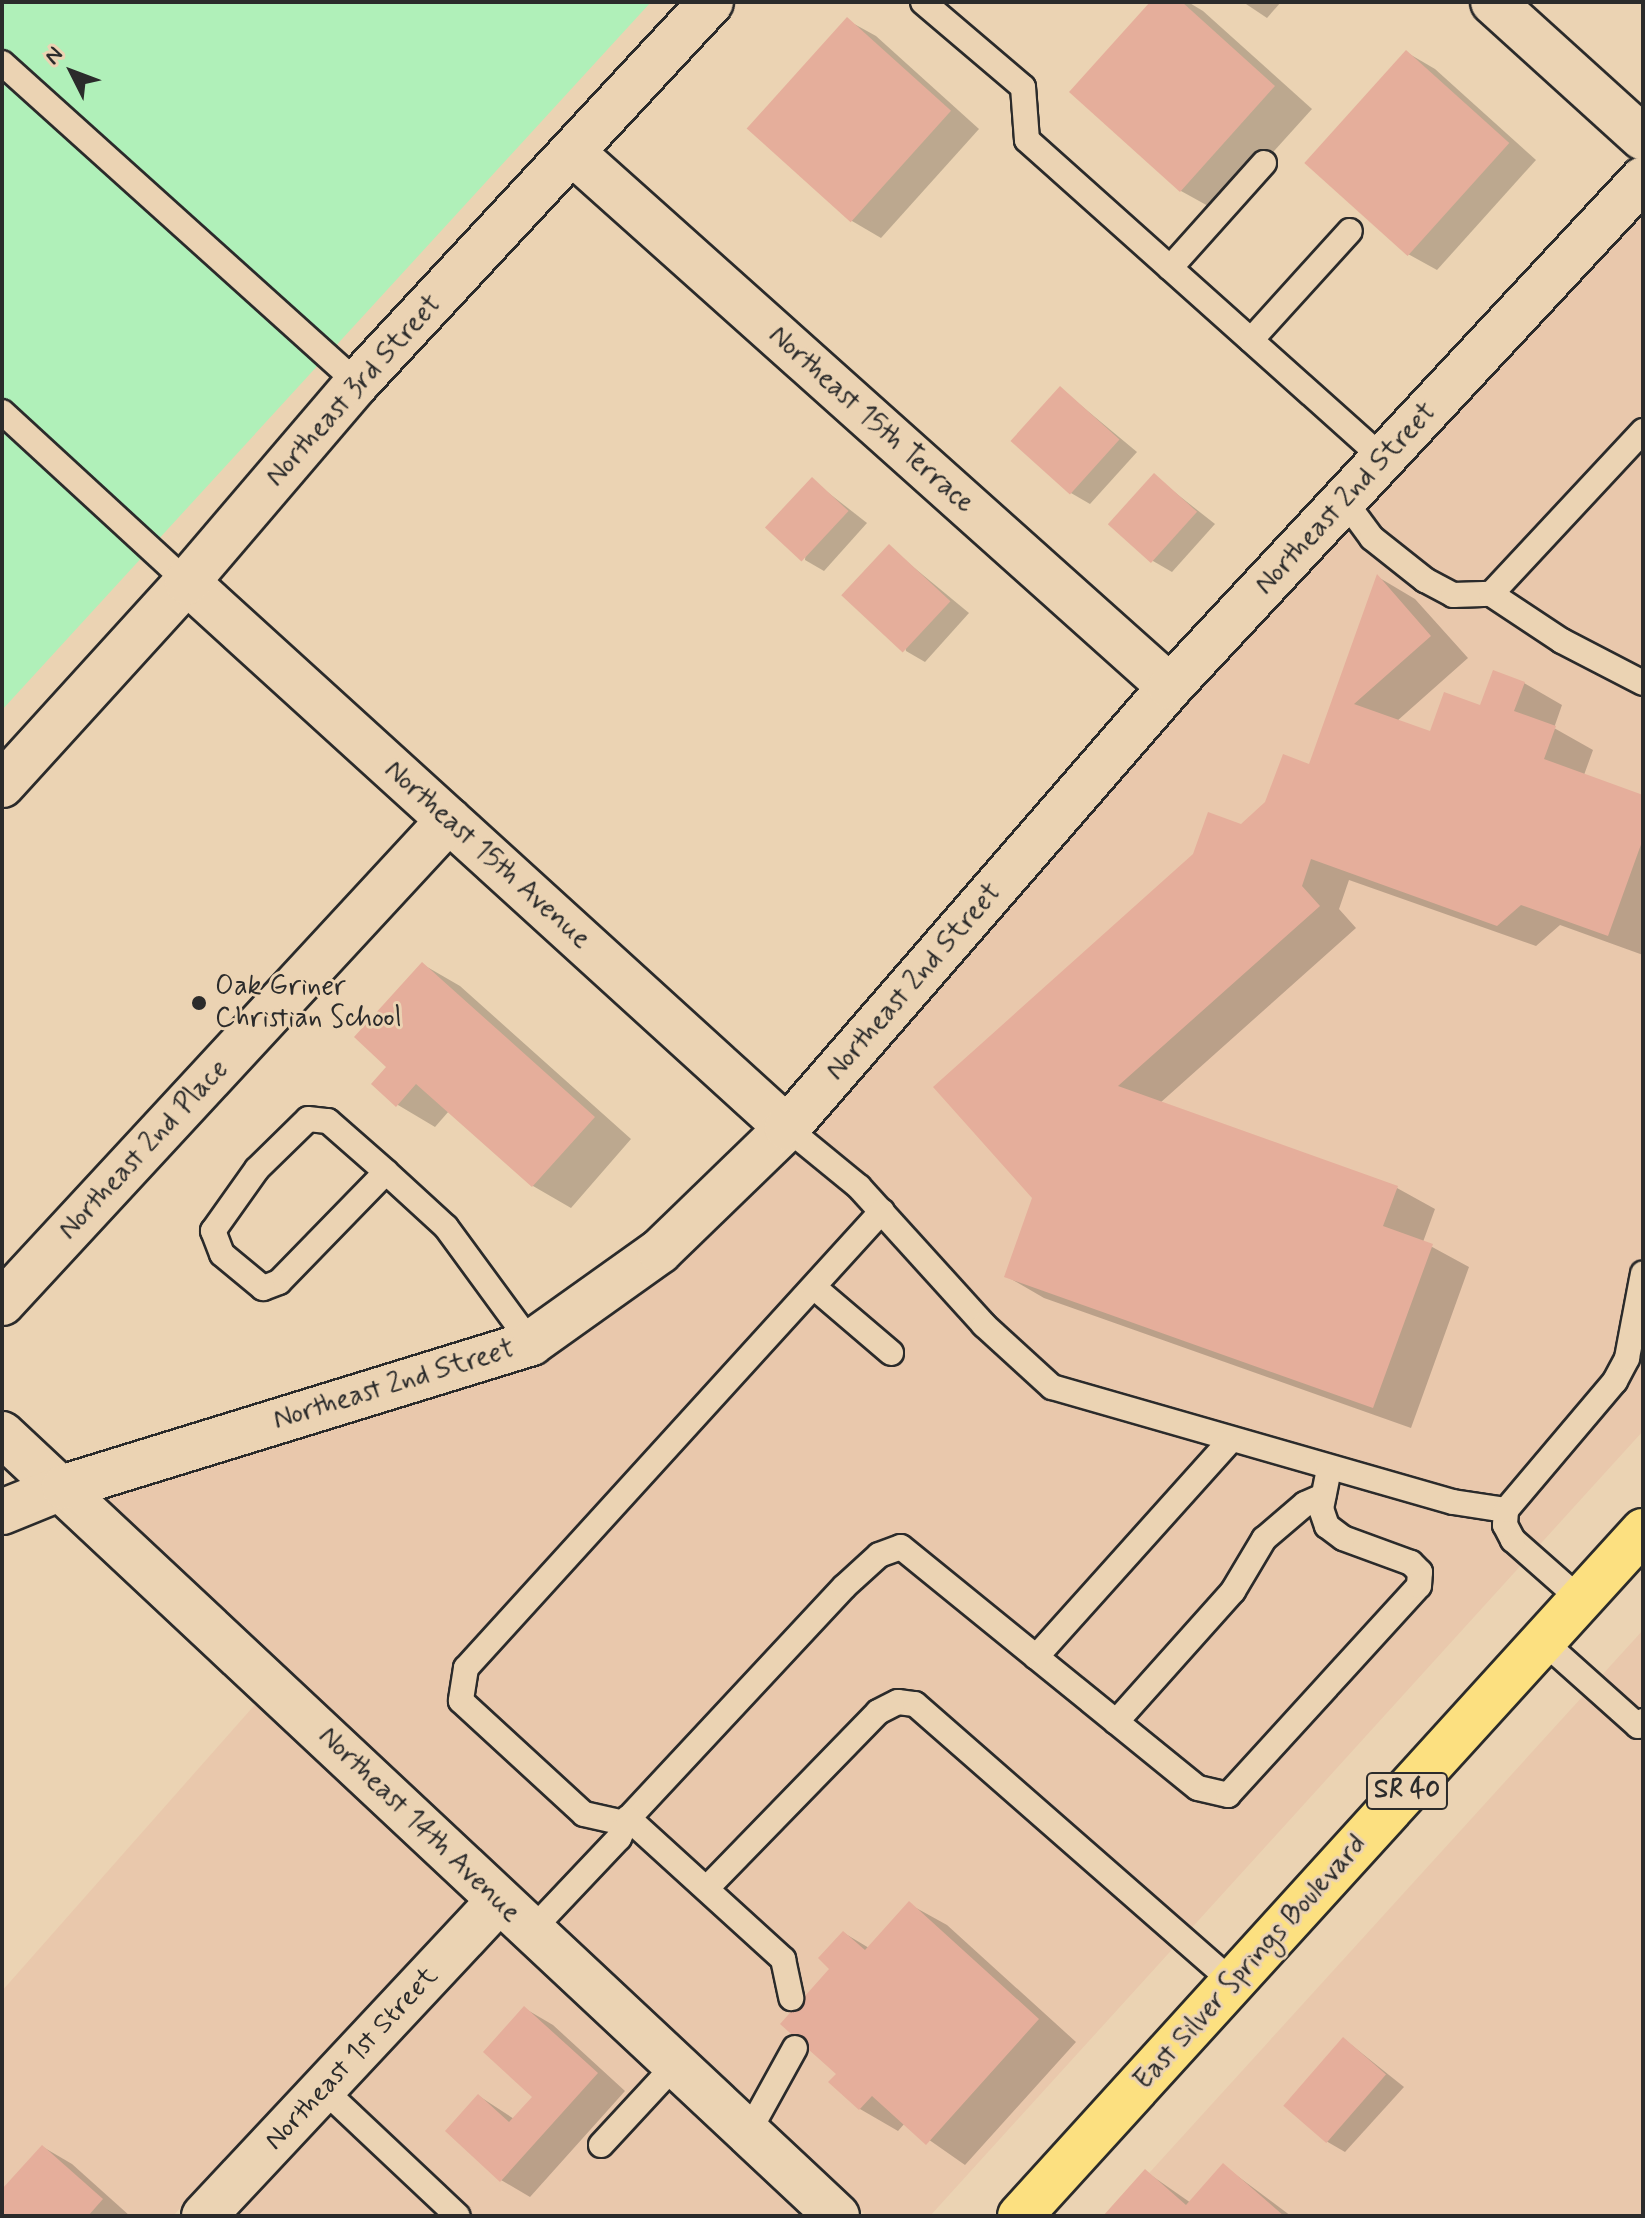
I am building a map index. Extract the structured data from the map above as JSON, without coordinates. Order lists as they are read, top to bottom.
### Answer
{
  "streets": {
    "main road": ["SR 40", "East Silver Springs Boulevard"],
    "street": [
      "Northeast 3rd Street",
      "Northeast 15th Terrace",
      "Northeast 2nd Street",
      "Northeast 15th Avenue",
      "Northeast 2nd Place",
      "Northeast 14th Avenue",
      "Northeast 1st Street"
    ]
  },
  "crossings": [
    ["Northeast 3rd Street", "Northeast 15th Terrace"],
    ["Northeast 3rd Street", "Northeast 15th Avenue"],
    ["Northeast 15th Terrace", "Northeast 2nd Street"],
    ["Northeast 2nd Street", "Northeast 15th Avenue"],
    ["Northeast 2nd Street", "Northeast 14th Avenue"],
    ["Northeast 15th Avenue", "Northeast 2nd Place"],
    ["Northeast 14th Avenue", "Northeast 1st Street"]
  ],
  "places": ["Oak Griner Christian School"],
  "north": "top left"
}
